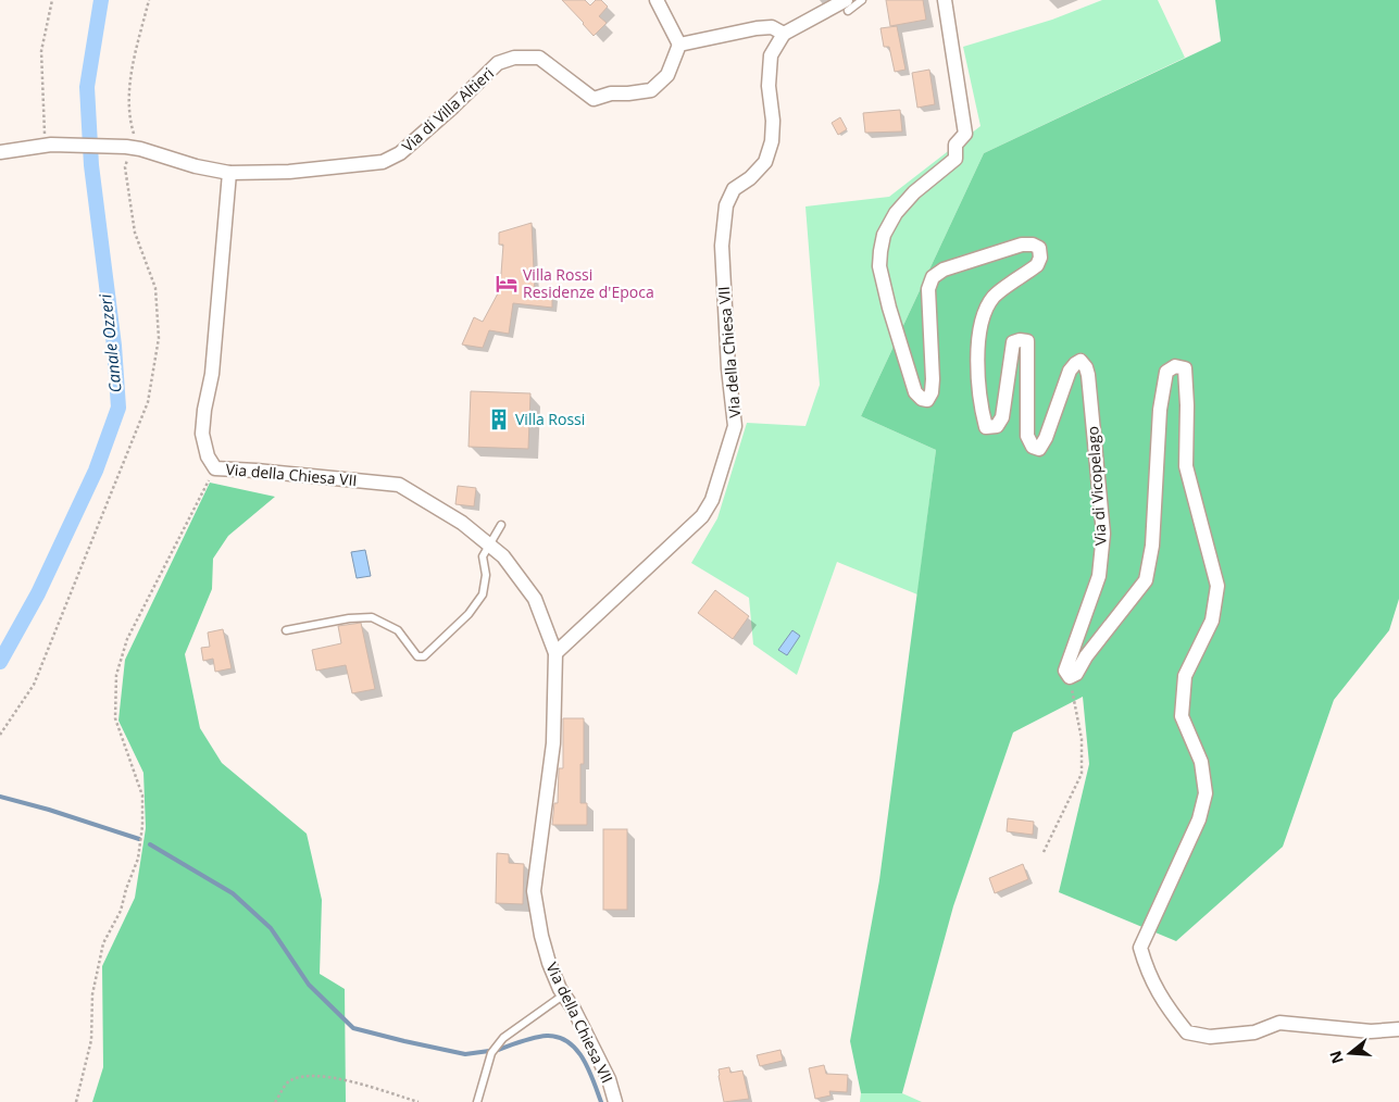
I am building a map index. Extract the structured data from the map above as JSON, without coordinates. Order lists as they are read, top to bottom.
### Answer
{
  "streets": {
    "street": ["Via di Villa Altieri", "Via della Chiesa VII", "Via di Vicopelago"]
  },
  "crossings": [
    ["Via di Villa Altieri", "Via della Chiesa VII"]
  ],
  "water": ["Canale Ozzeri"],
  "places": {
    "hotel": ["Villa Rossi Residenze d'Epoca"],
    "building": ["Villa Rossi"]
  },
  "north": "left"
}
